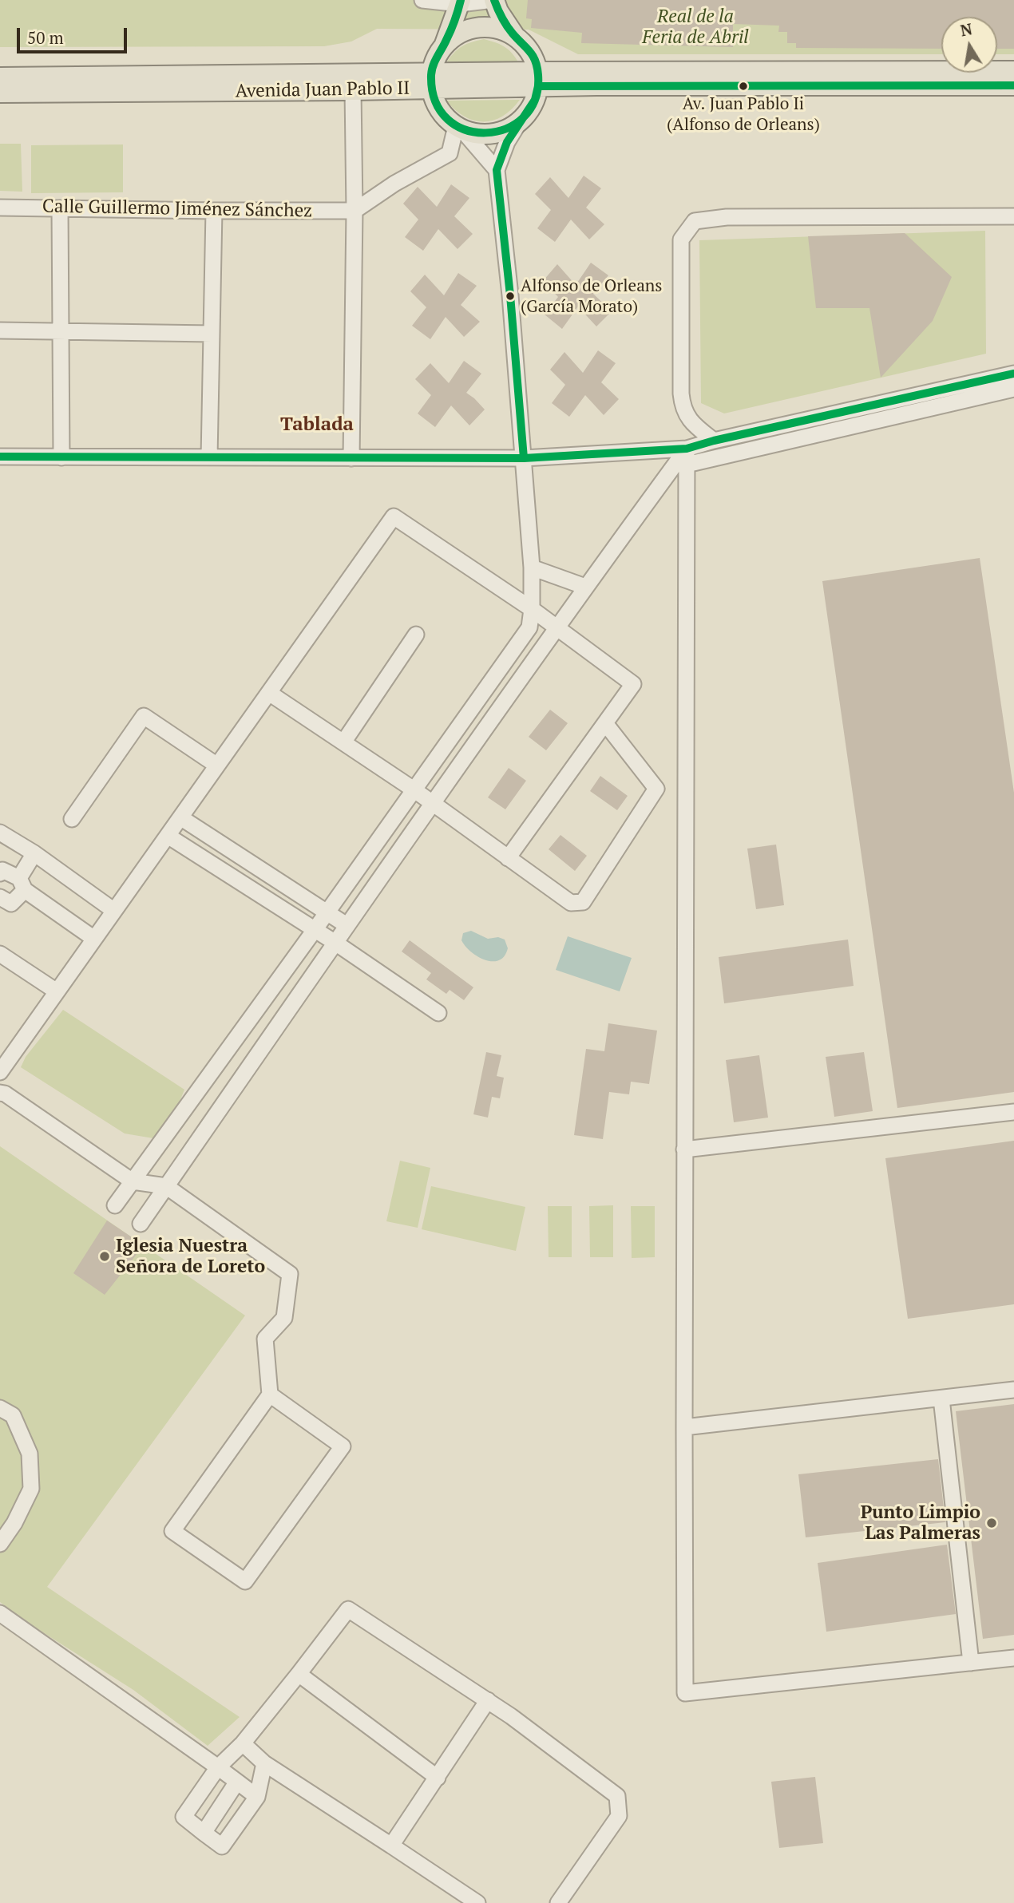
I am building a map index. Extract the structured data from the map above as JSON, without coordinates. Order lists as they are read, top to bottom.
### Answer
{
  "streets": {
    "main road": ["Avenida Juan Pablo II"],
    "street": ["Calle Guillermo Jiménez Sánchez"]
  },
  "districts": ["Tablada"],
  "parks": ["Real de la Feria de Abril"],
  "places": [
    "Av. Juan Pablo Ii (Alfonso de Orleans)",
    "Alfonso de Orleans (García Morato)",
    "Iglesia Nuestra Señora de Loreto",
    "Punto Limpio Las Palmeras"
  ],
  "scale_bar": "50 m",
  "north": "top"
}
